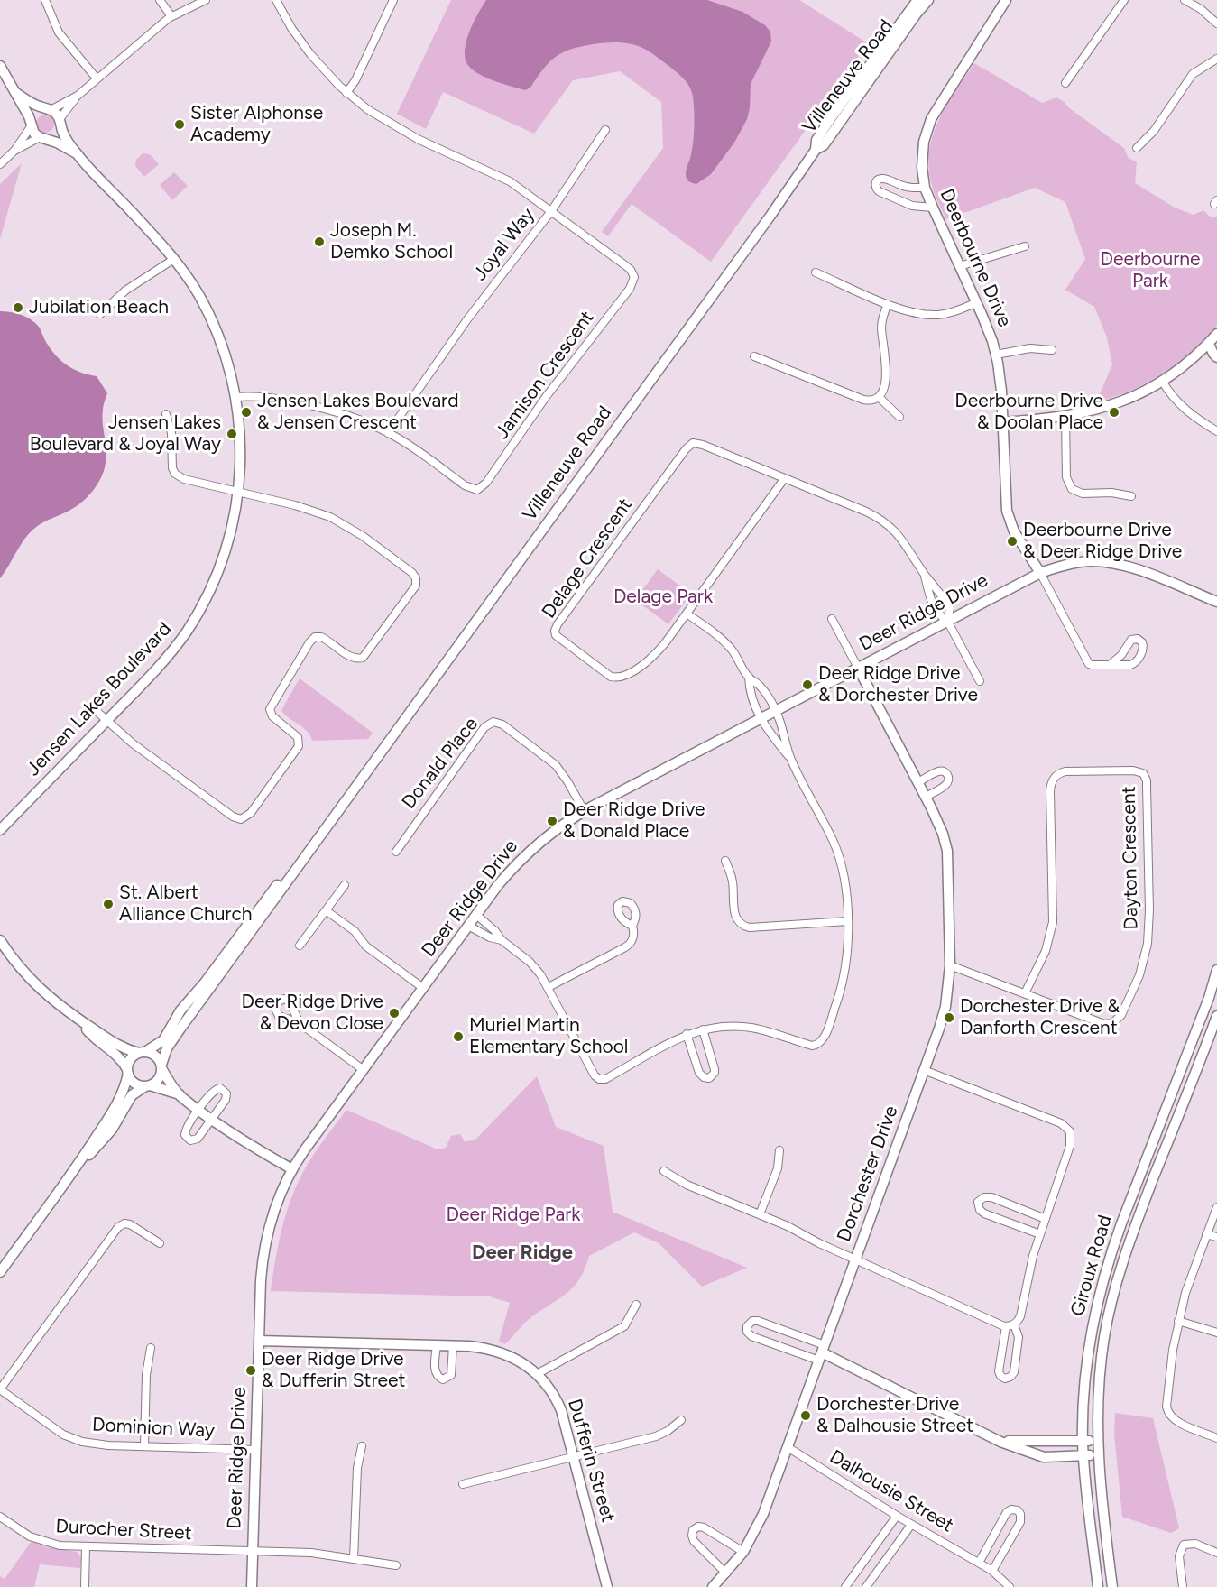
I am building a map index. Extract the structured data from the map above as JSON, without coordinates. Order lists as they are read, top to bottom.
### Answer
{
  "streets": {
    "street": [
      "Villeneuve Road",
      "Joyal Way",
      "Deerbourne Drive",
      "Jamison Crescent",
      "Delage Crescent",
      "Deer Ridge Drive",
      "Jensen Lakes Boulevard",
      "Donald Place",
      "Dayton Crescent",
      "Dorchester Drive",
      "Giroux Road",
      "Dominion Way",
      "Dufferin Street",
      "Dalhousie Street",
      "Durocher Street"
    ]
  },
  "crossings": [
    ["Joyal Way", "Jamison Crescent"],
    ["Deerbourne Drive", "Deer Ridge Drive"],
    ["Delage Crescent", "Deer Ridge Drive"],
    ["Deer Ridge Drive", "Donald Place"],
    ["Deer Ridge Drive", "Dorchester Drive"],
    ["Deer Ridge Drive", "Dominion Way"],
    ["Deer Ridge Drive", "Dufferin Street"],
    ["Deer Ridge Drive", "Durocher Street"],
    ["Dayton Crescent", "Dorchester Drive"],
    ["Dorchester Drive", "Dalhousie Street"]
  ],
  "districts": ["Deer Ridge"],
  "parks": ["Deerbourne Park", "Delage Park", "Deer Ridge Park"],
  "places": [
    "Sister Alphonse Academy",
    "Joseph M. Demko School",
    "Jubilation Beach",
    "Jensen Lakes Boulevard & Jensen Crescent",
    "Deerbourne Drive & Doolan Place",
    "Jensen Lakes Boulevard & Joyal Way",
    "Deerbourne Drive & Deer Ridge Drive",
    "Deer Ridge Drive & Dorchester Drive",
    "Deer Ridge Drive & Donald Place",
    "St. Albert Alliance Church",
    "Deer Ridge Drive & Devon Close",
    "Dorchester Drive & Danforth Crescent",
    "Muriel Martin Elementary School",
    "Deer Ridge Drive & Dufferin Street",
    "Dorchester Drive & Dalhousie Street"
  ]
}
